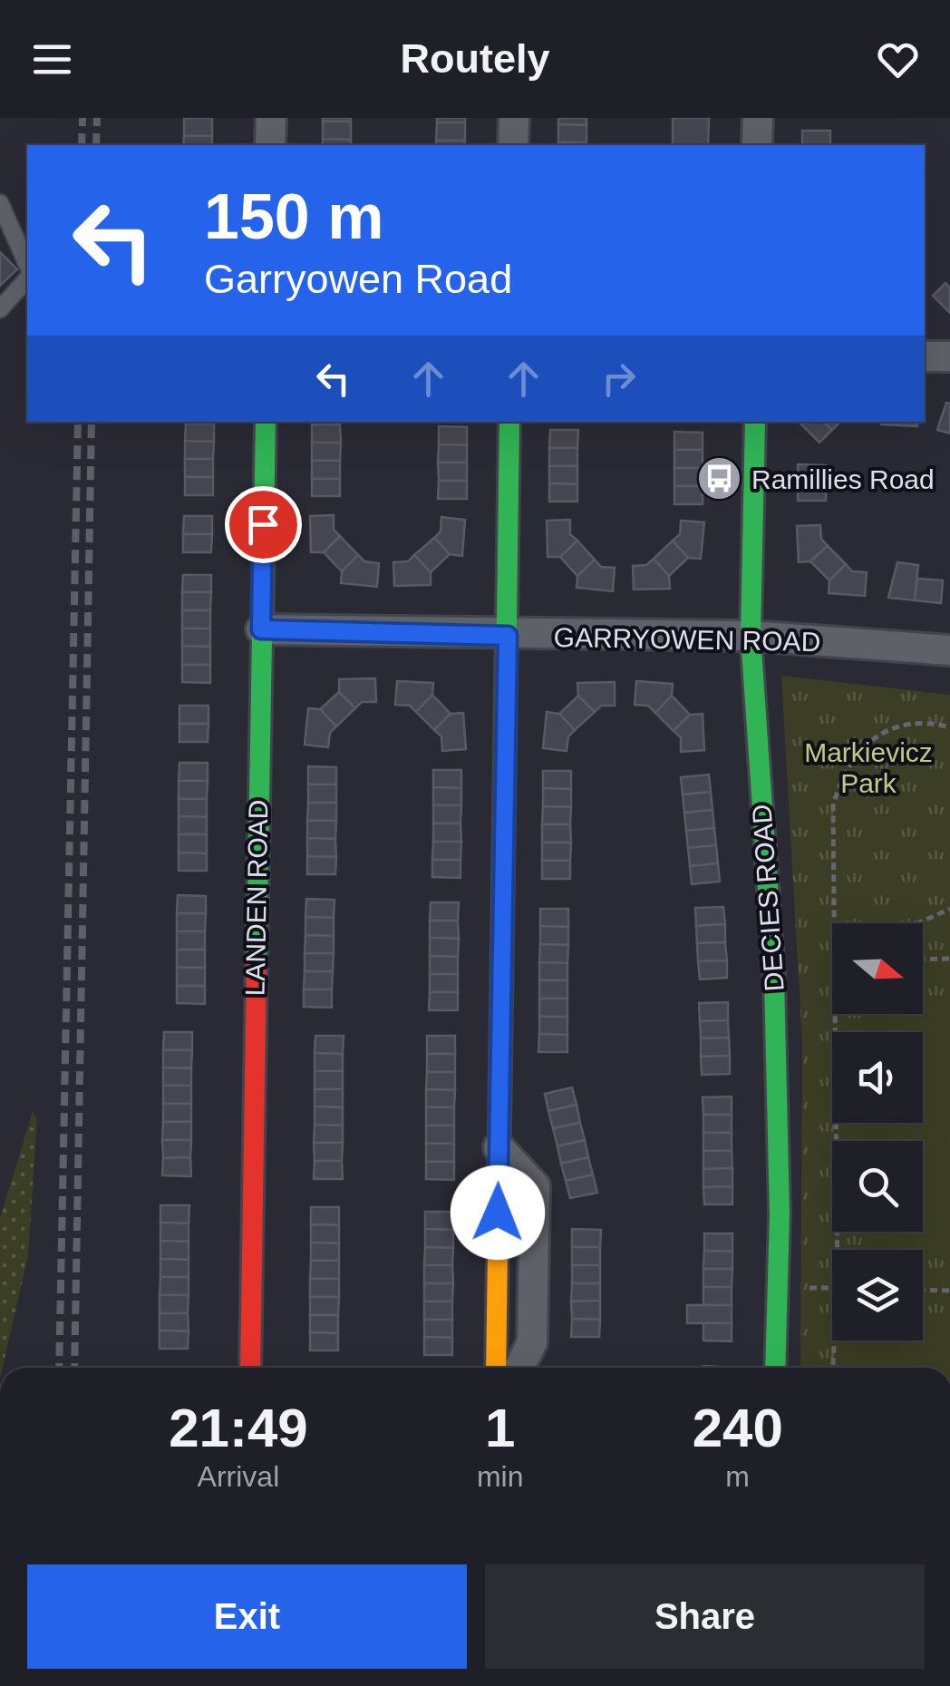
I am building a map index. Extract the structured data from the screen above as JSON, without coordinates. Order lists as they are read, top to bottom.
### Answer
{
  "streets": {
    "street": ["GARRYOWEN ROAD", "LANDEN ROAD", "DECIES ROAD"]
  },
  "crossings": [
    ["GARRYOWEN ROAD", "LANDEN ROAD"],
    ["GARRYOWEN ROAD", "DECIES ROAD"]
  ],
  "parks": ["Markievicz Park"],
  "places": {
    "bus stop": ["Ramillies Road"]
  },
  "north": "right",
  "page": {
    "header": "Routely",
    "turn": ["150 m", "Garryowen Road"],
    "eta": [
      "21:49",
      "Arrival",
      "1",
      "min",
      "240",
      "m"
    ],
    "buttons": ["Exit", "Share"]
  }
}
